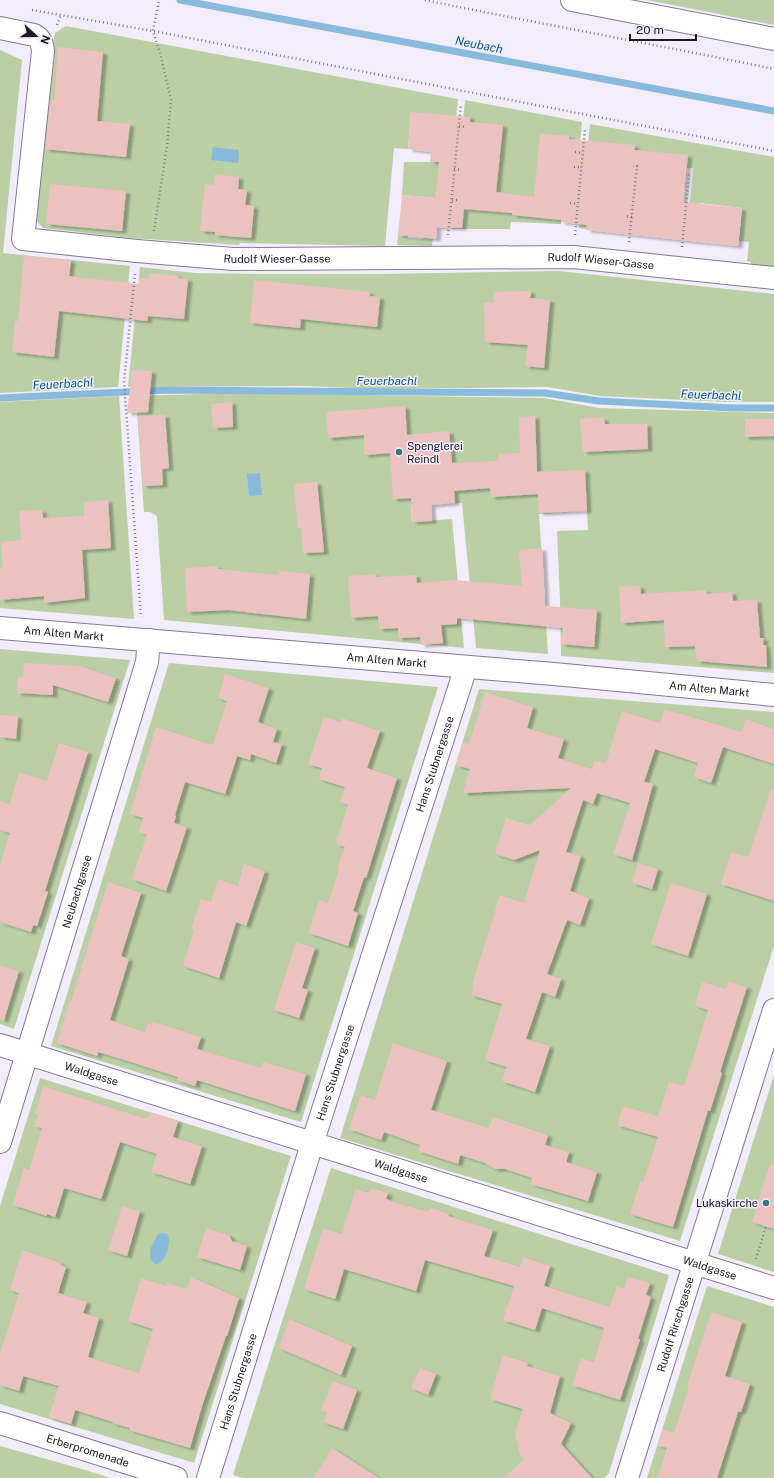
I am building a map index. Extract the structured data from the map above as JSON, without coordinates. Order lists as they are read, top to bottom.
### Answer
{
  "streets": {
    "street": [
      "Rudolf Wieser-Gasse",
      "Am Alten Markt",
      "Hans Stubnergasse",
      "Neubachgasse",
      "Waldgasse",
      "Rudolf Rirschgasse",
      "Erberpromenade"
    ]
  },
  "crossings": [
    ["Am Alten Markt", "Hans Stubnergasse"],
    ["Am Alten Markt", "Neubachgasse"],
    ["Hans Stubnergasse", "Waldgasse"],
    ["Neubachgasse", "Waldgasse"],
    ["Waldgasse", "Rudolf Rirschgasse"]
  ],
  "water": ["Neubach", "Feuerbachl"],
  "places": ["Spenglerei Reindl", "Lukaskirche"],
  "scale_bar": "20 m",
  "north": "right"
}
